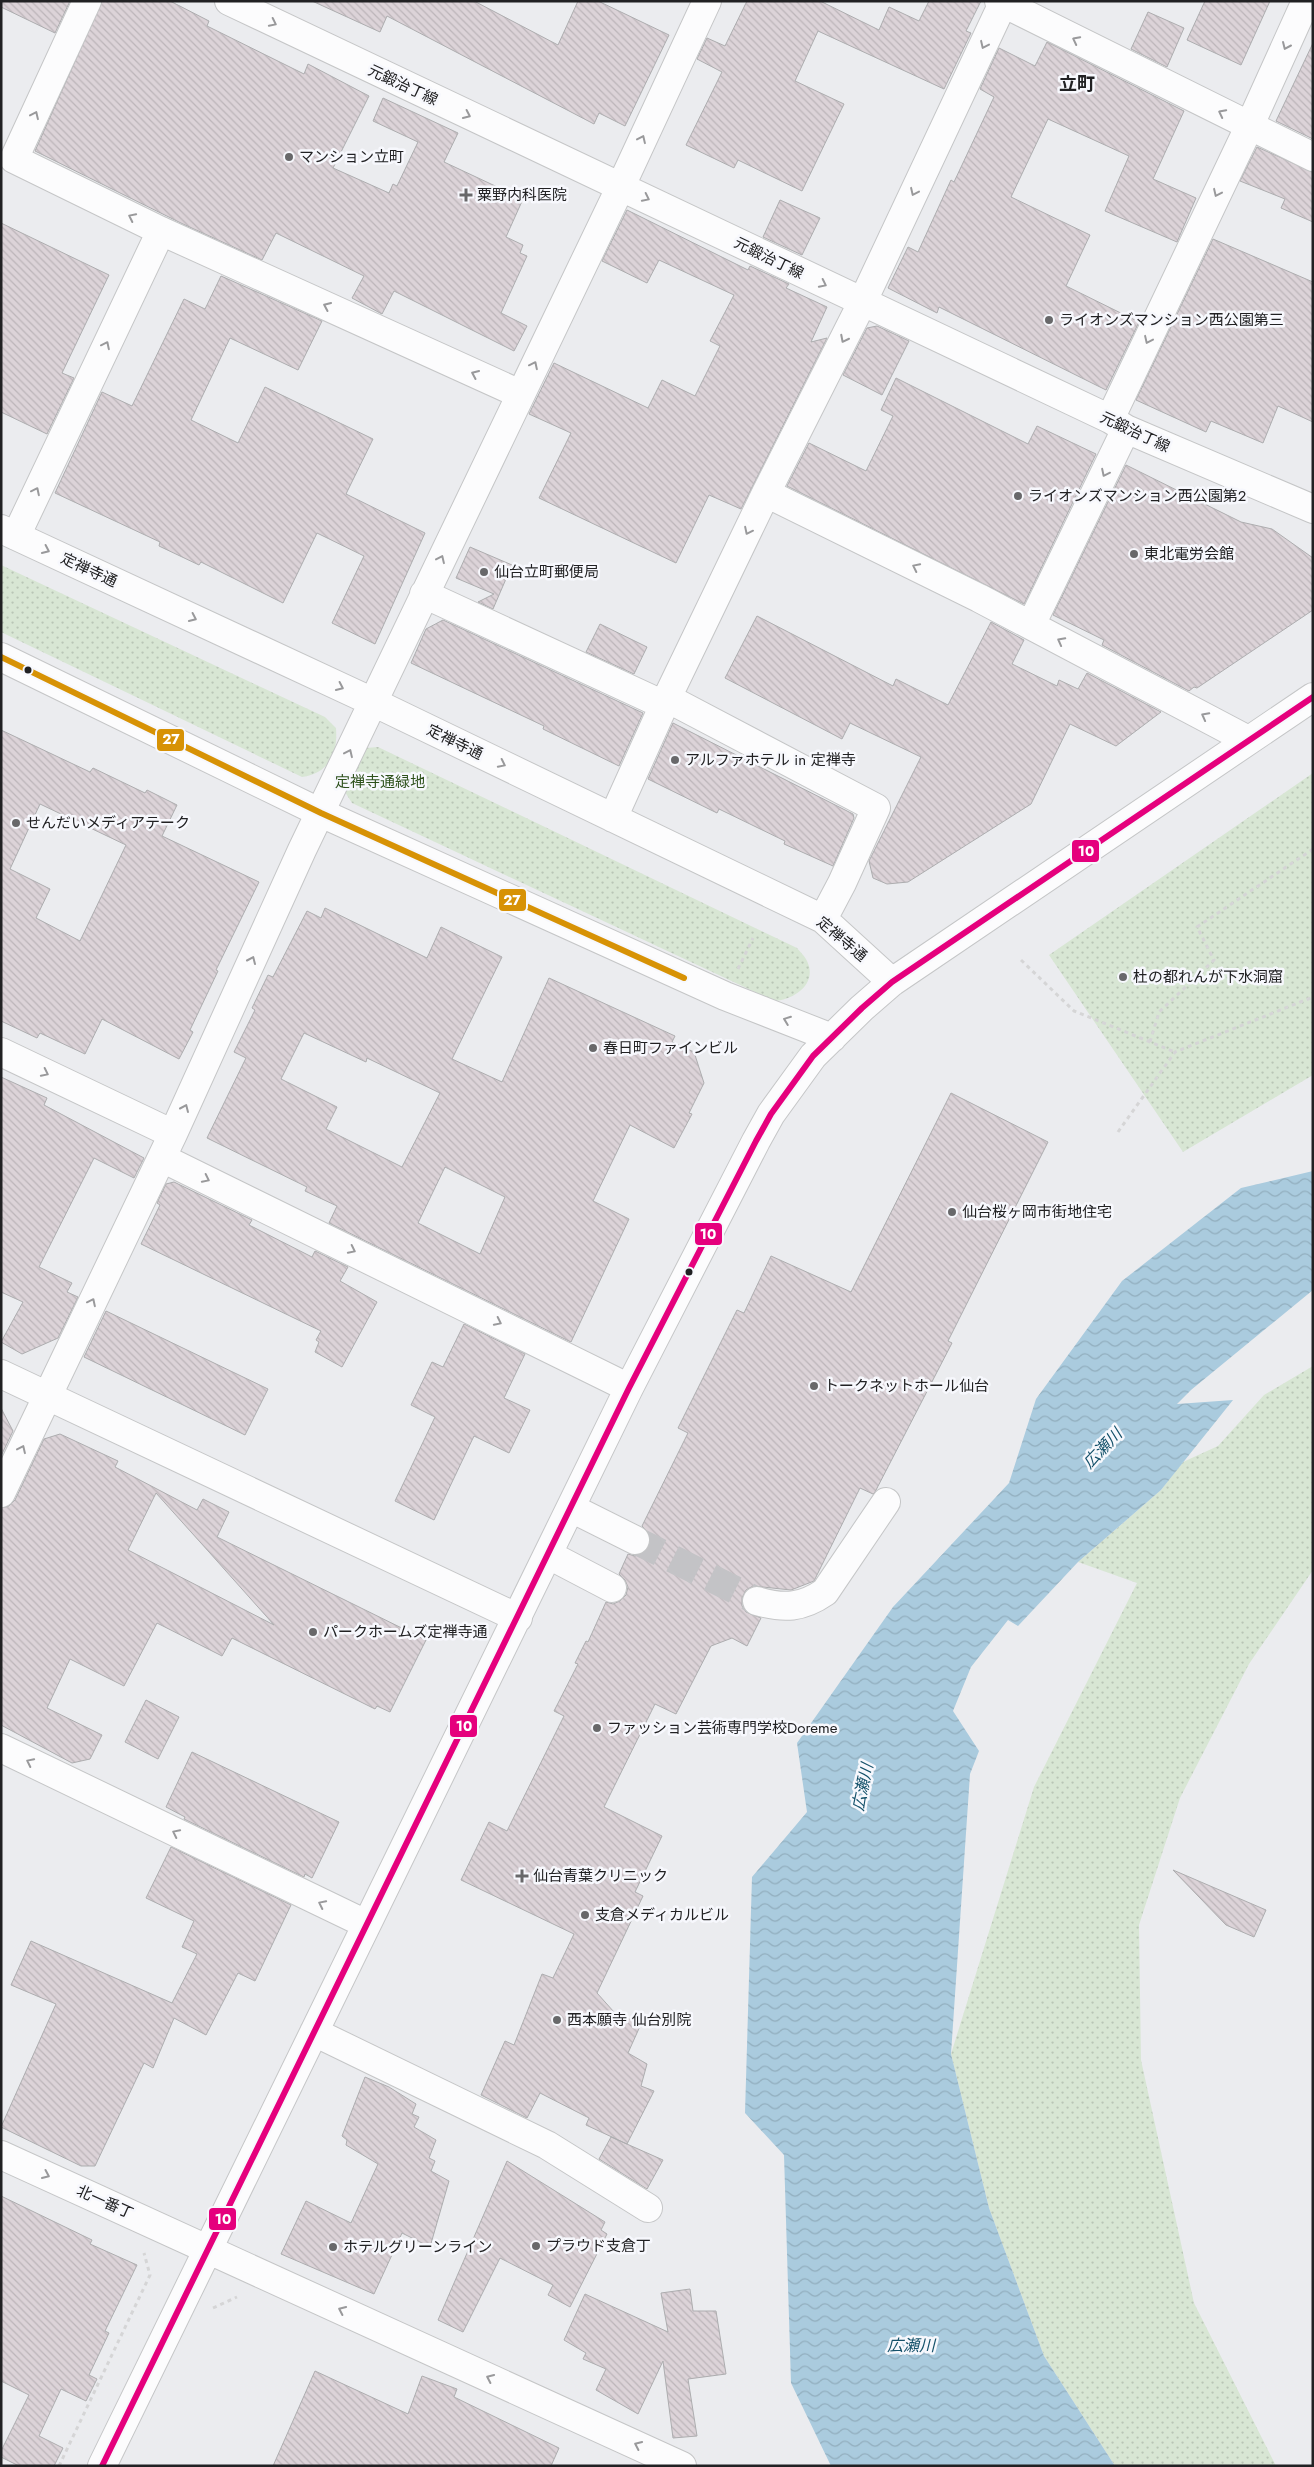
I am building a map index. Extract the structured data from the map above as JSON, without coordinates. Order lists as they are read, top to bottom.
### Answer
{
  "streets": {
    "street": ["元鍛治丁線", "定禅寺通", "北一番丁"]
  },
  "districts": ["立町"],
  "water": ["広瀬川"],
  "parks": ["定禅寺通緑地"],
  "places": {
    "other": [
      "マンション立町",
      "ライオンズマンション西公園第三",
      "ライオンズマンション西公園第2",
      "東北電労会館",
      "仙台立町郵便局",
      "アルファホテル in 定禅寺",
      "せんだいメディアテーク",
      "杜の都れんが下水洞窟",
      "春日町ファインビル",
      "仙台桜ヶ岡市街地住宅",
      "トークネットホール仙台",
      "パークホームズ定禅寺通",
      "ファッション芸術専門学校Doreme",
      "支倉メディカルビル",
      "西本願寺 仙台別院",
      "プラウド支倉丁",
      "ホテルグリーンライン"
    ],
    "health": ["粟野内科医院", "仙台青葉クリニック"]
  },
  "lines": ["transit line 27", "transit line 10"]
}
